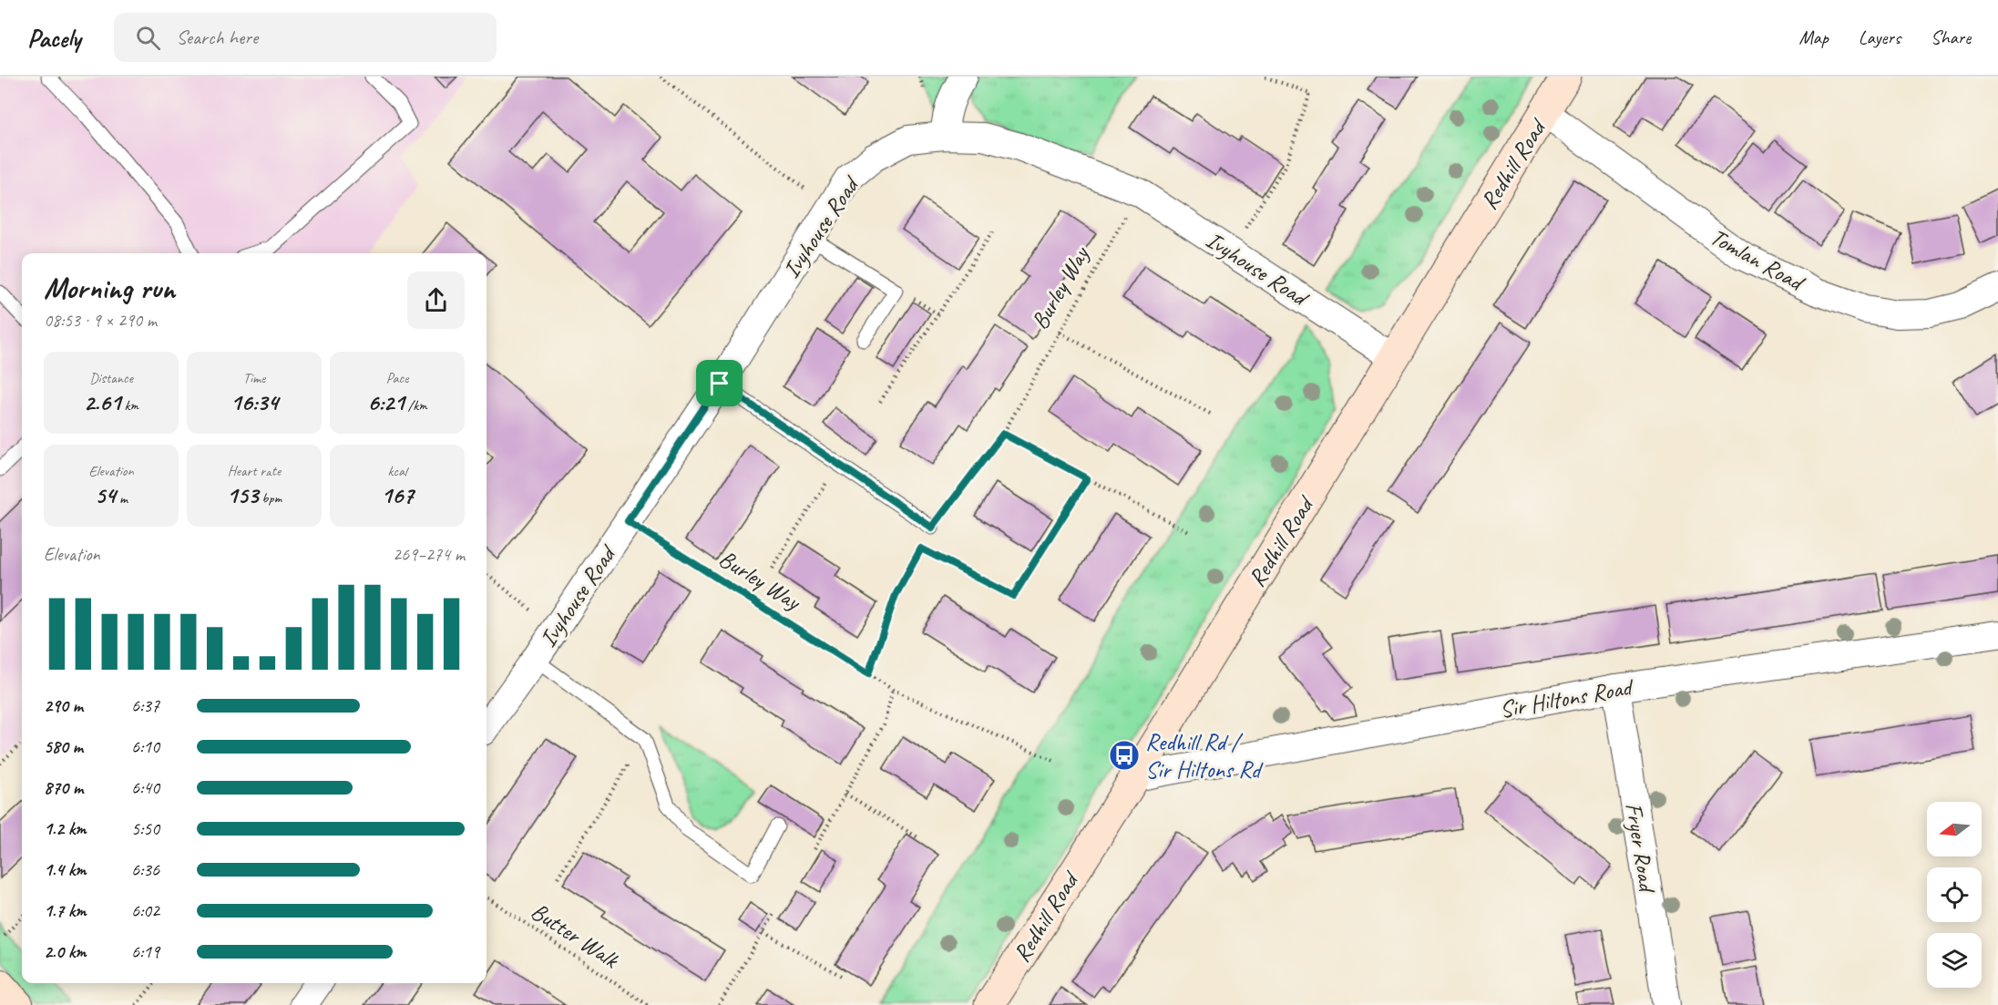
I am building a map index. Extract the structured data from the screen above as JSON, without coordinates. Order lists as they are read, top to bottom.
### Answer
{
  "streets": {
    "street": [
      "Redhill Road",
      "Ivyhouse Road",
      "Tomlan Road",
      "Sir Hiltons Road",
      "Fryer Road"
    ],
    "path": ["Burley Way", "Butter Walk"]
  },
  "crossings": [
    ["Redhill Road", "Ivyhouse Road"],
    ["Redhill Road", "Tomlan Road"],
    ["Redhill Road", "Sir Hiltons Road"],
    ["Ivyhouse Road", "Burley Way"],
    ["Sir Hiltons Road", "Fryer Road"]
  ],
  "places": {
    "bus stop": ["Redhill Rd / Sir Hiltons Rd"]
  },
  "north": "left",
  "page": {
    "header": "Pacely",
    "search": "Search here",
    "nav": ["Map", "Layers", "Share"],
    "heading": ["Morning run", "08:53 · 9 × 290 m"],
    "stats": [
      ["Distance", "2.61 km"],
      ["Time", "16:34"],
      ["Pace", "6:21 /km"],
      ["Elevation", "54 m"],
      ["Heart rate", "153 bpm"],
      ["kcal", "167"]
    ],
    "chart": ["Elevation", "269–274 m"],
    "list": [
      {
        "name": "290 m",
        "note": "6:37"
      },
      {
        "name": "580 m",
        "note": "6:10"
      },
      {
        "name": "870 m",
        "note": "6:40"
      },
      {
        "name": "1.2 km",
        "note": "5:50"
      },
      {
        "name": "1.4 km",
        "note": "6:36"
      },
      {
        "name": "1.7 km",
        "note": "6:02"
      },
      {
        "name": "2.0 km",
        "note": "6:19"
      }
    ]
  }
}
